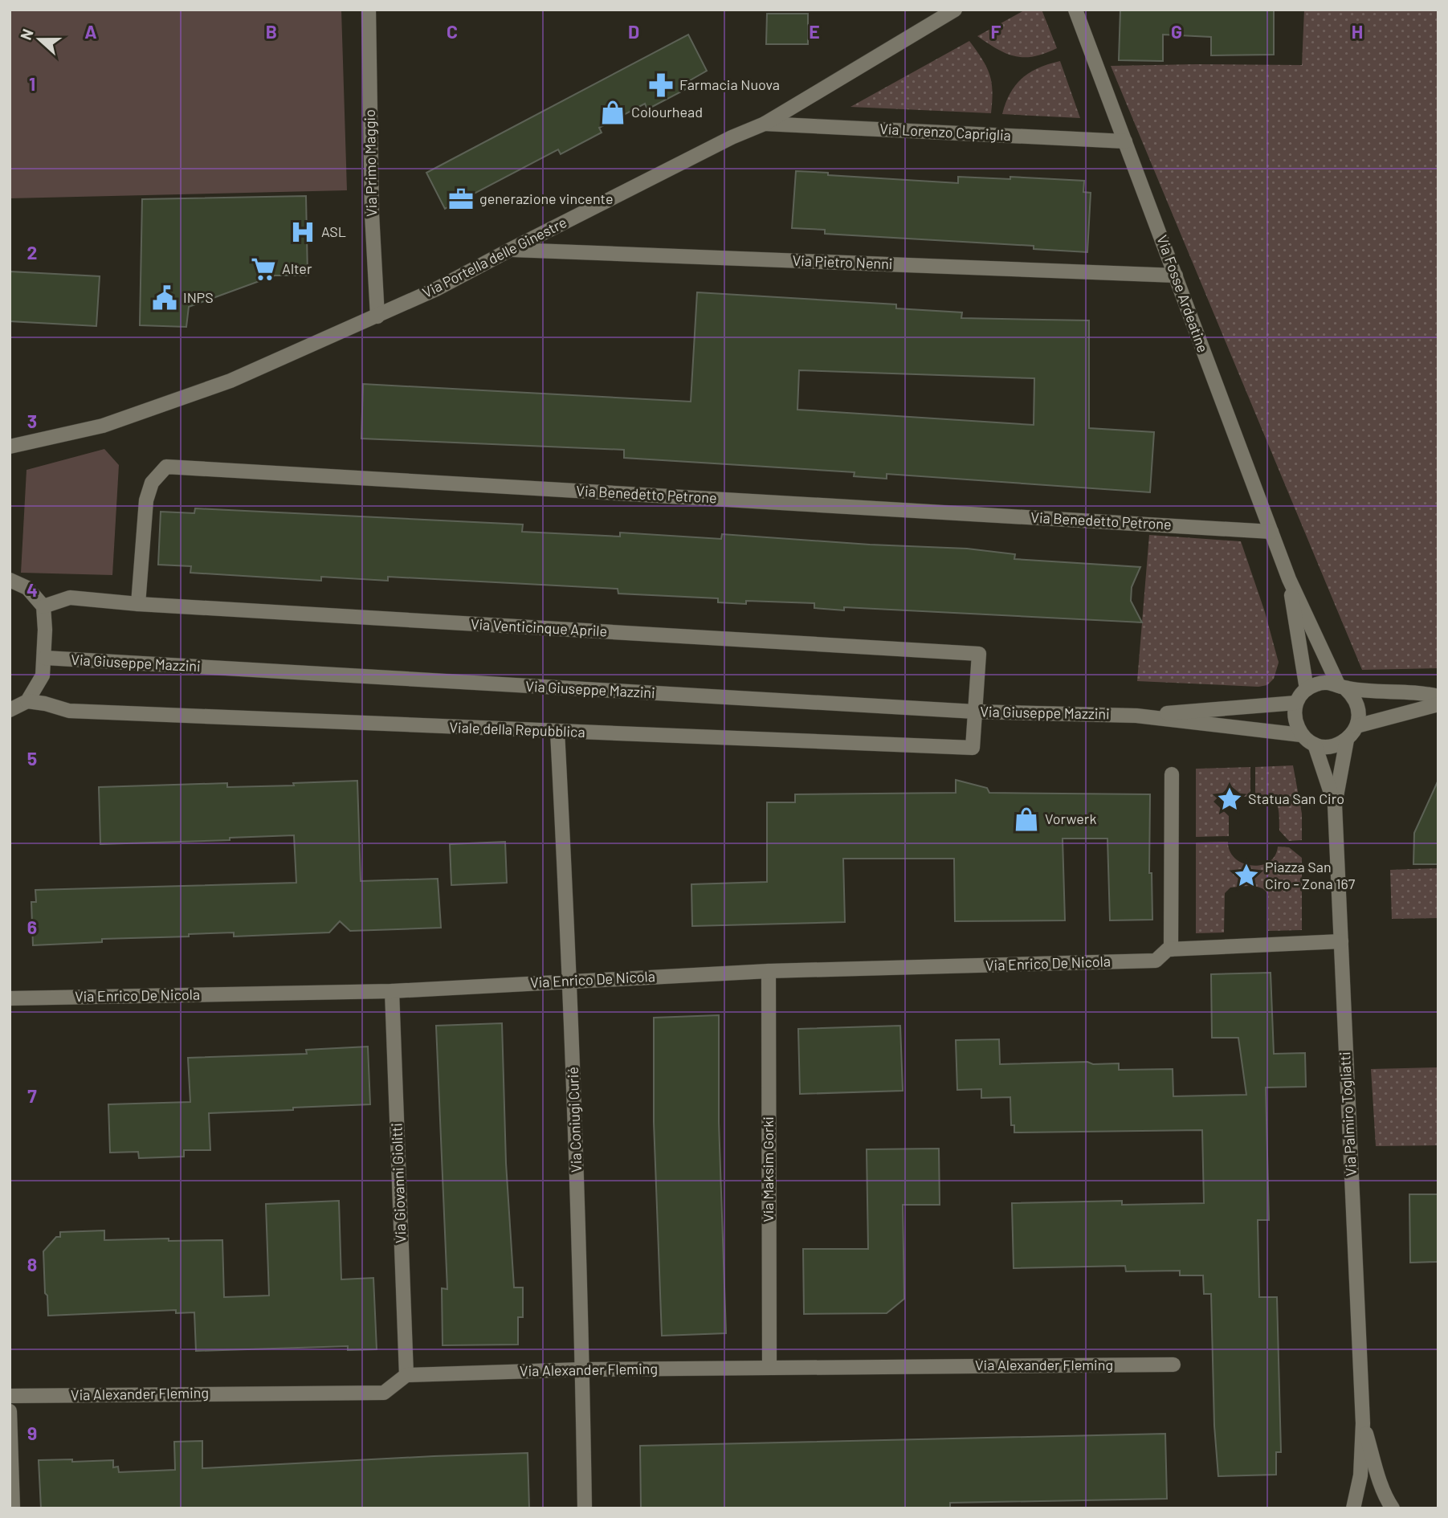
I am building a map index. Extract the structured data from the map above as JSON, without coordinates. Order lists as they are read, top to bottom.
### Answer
{
  "streets": {
    "street": [
      "Via Lorenzo Capriglia",
      "Via Primo Maggio",
      "Via Portella delle Ginestre",
      "Via Pietro Nenni",
      "Via Fosse Ardeatine",
      "Via Benedetto Petrone",
      "Via Venticinque Aprile",
      "Via Giuseppe Mazzini",
      "Viale della Repubblica",
      "Via Enrico De Nicola",
      "Via Palmiro Togliatti",
      "Via Coniugi Curié",
      "Via Maksim Gorki",
      "Via Giovanni Giolitti",
      "Via Alexander Fleming"
    ]
  },
  "crossings": [
    ["Via Lorenzo Capriglia", "Via Portella delle Ginestre"],
    ["Via Lorenzo Capriglia", "Via Fosse Ardeatine"],
    ["Via Primo Maggio", "Via Portella delle Ginestre"],
    ["Via Portella delle Ginestre", "Via Pietro Nenni"],
    ["Via Pietro Nenni", "Via Fosse Ardeatine"],
    ["Via Fosse Ardeatine", "Via Benedetto Petrone"],
    ["Via Benedetto Petrone", "Via Venticinque Aprile"],
    ["Via Venticinque Aprile", "Via Giuseppe Mazzini"],
    ["Via Venticinque Aprile", "Viale della Repubblica"],
    ["Via Giuseppe Mazzini", "Viale della Repubblica"],
    ["Via Giuseppe Mazzini", "Via Palmiro Togliatti"],
    ["Viale della Repubblica", "Via Coniugi Curié"],
    ["Via Enrico De Nicola", "Via Palmiro Togliatti"],
    ["Via Enrico De Nicola", "Via Coniugi Curié"],
    ["Via Enrico De Nicola", "Via Maksim Gorki"],
    ["Via Enrico De Nicola", "Via Giovanni Giolitti"],
    ["Via Coniugi Curié", "Via Alexander Fleming"],
    ["Via Maksim Gorki", "Via Alexander Fleming"],
    ["Via Giovanni Giolitti", "Via Alexander Fleming"]
  ],
  "places": {
    "pharmacy": ["Farmacia Nuova"],
    "shop": ["Colourhead", "Vorwerk"],
    "office": ["generazione vincente"],
    "hospital": ["ASL"],
    "supermarket": ["Alter"],
    "public building": ["INPS"],
    "place": ["Statua San Ciro", "Piazza San Ciro - Zona 167"]
  },
  "north": "left",
  "grid": {
    "columns": [
      "A",
      "B",
      "C",
      "D",
      "E",
      "F",
      "G",
      "H"
    ],
    "rows": [
      "1",
      "2",
      "3",
      "4",
      "5",
      "6",
      "7",
      "8",
      "9"
    ]
  }
}
